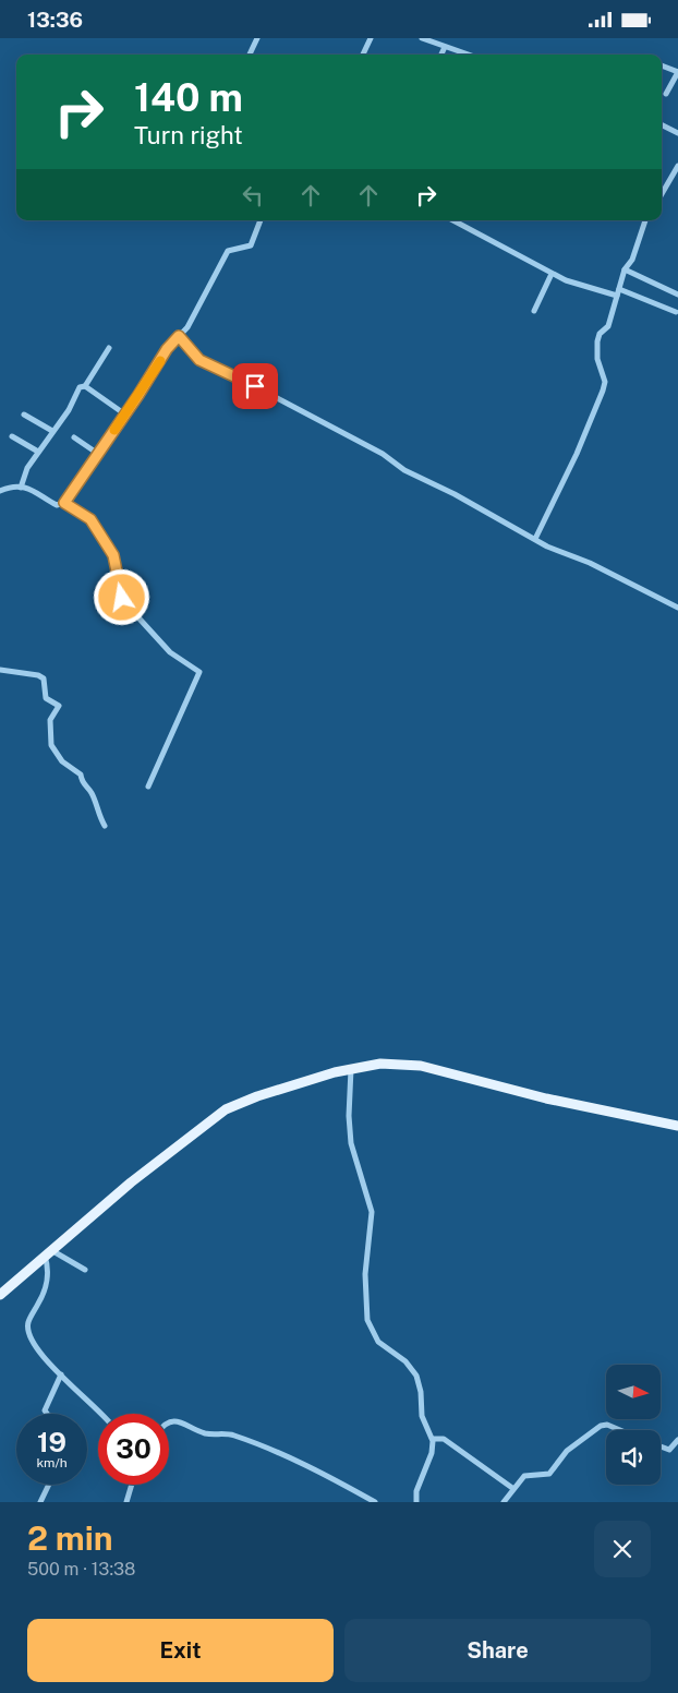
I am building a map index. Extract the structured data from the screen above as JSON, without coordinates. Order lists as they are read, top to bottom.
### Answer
{
  "north": "right",
  "page": {
    "status": "13:36",
    "turn": ["140 m", "Turn right"],
    "speed": "19 km/h",
    "limit": "30",
    "heading": ["2 min", "500 m · 13:38"],
    "buttons": ["Exit", "Share"]
  }
}
